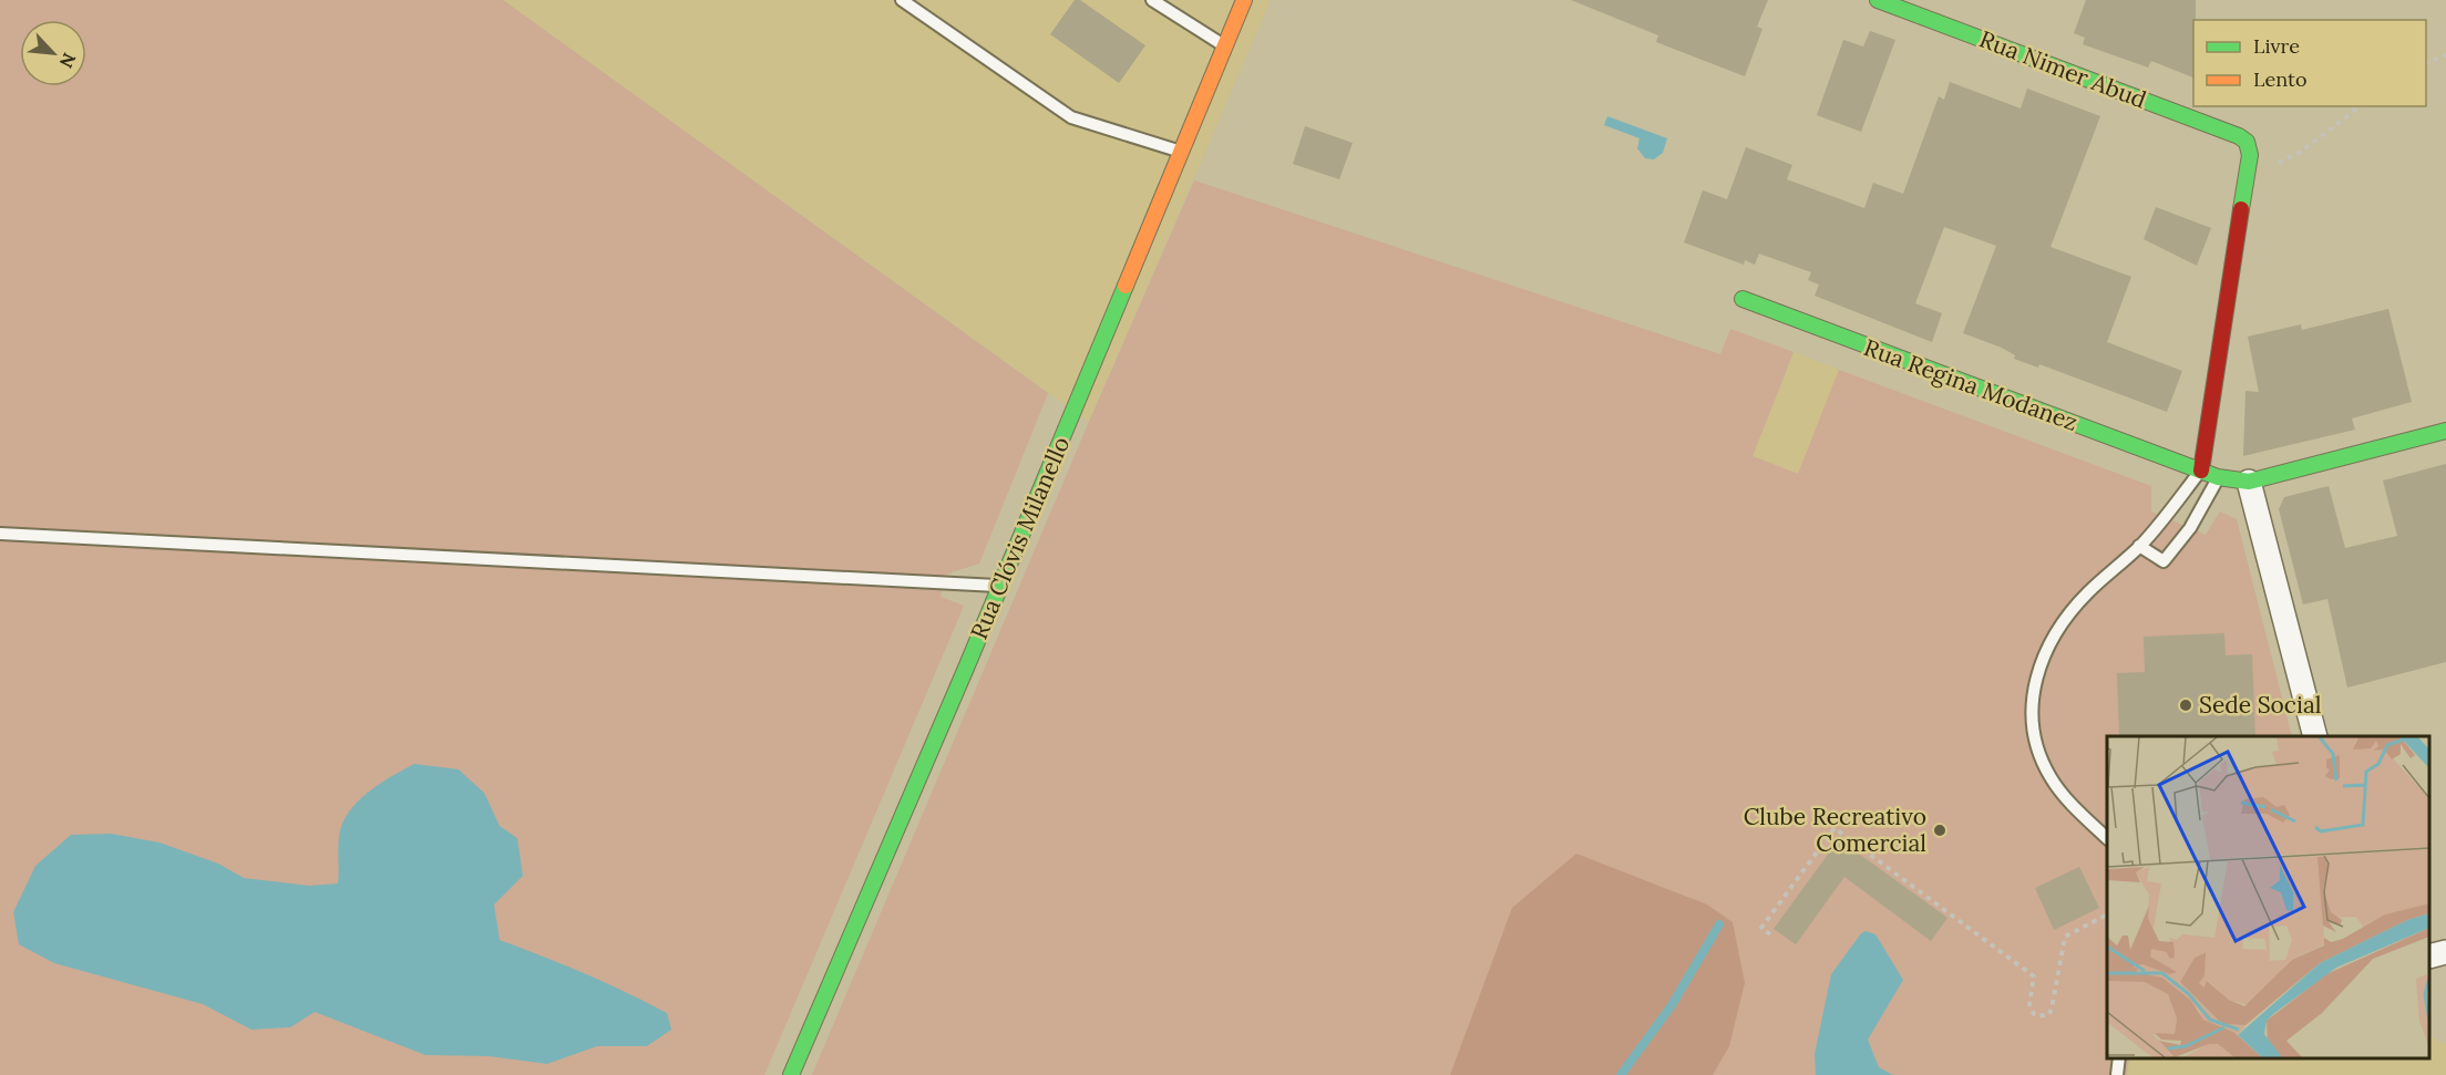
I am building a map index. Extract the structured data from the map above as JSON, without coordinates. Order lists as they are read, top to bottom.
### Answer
{
  "streets": {
    "street": ["Rua Nimer Abud", "Rua Regina Modanez", "Rua Clóvis Milanello"]
  },
  "places": ["Sede Social", "Clube Recreativo Comercial"],
  "legend": ["Livre", "Lento"],
  "north": "bottom right"
}
